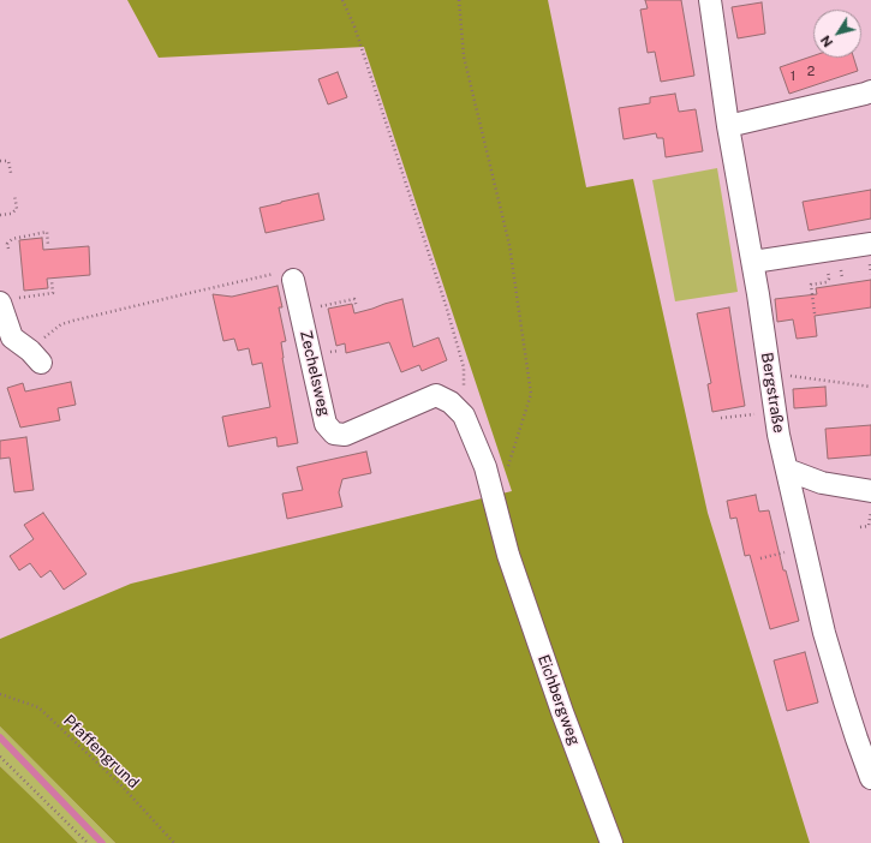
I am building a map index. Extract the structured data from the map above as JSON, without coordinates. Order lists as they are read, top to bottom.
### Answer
{
  "streets": {
    "street": ["Zechelsweg", "Bergstraße", "Eichbergweg"],
    "path": ["Pfaffengrund"]
  },
  "crossings": [
    ["Zechelsweg", "Eichbergweg"]
  ],
  "house_numbers": ["2", "1"],
  "north": "bottom left"
}
